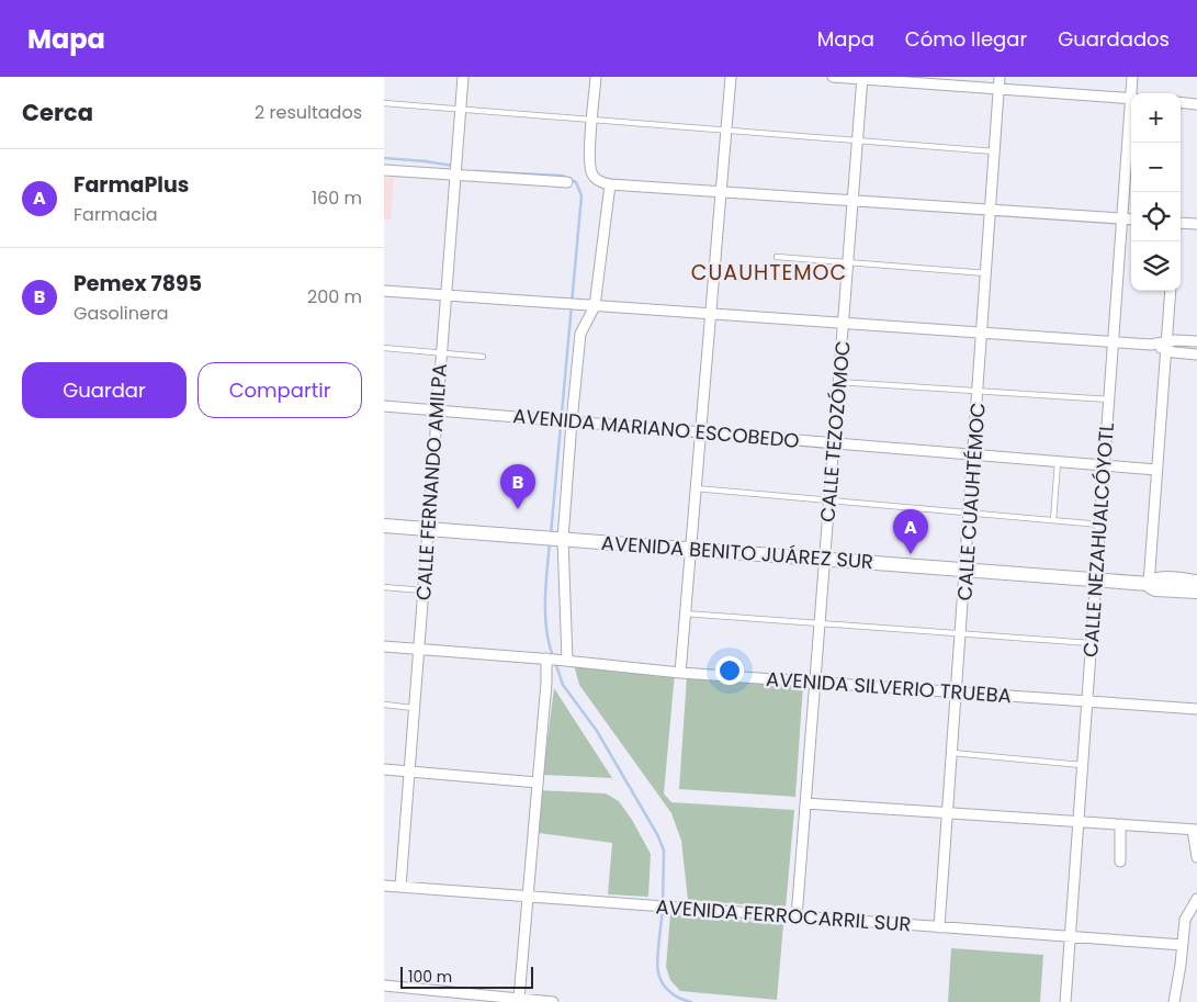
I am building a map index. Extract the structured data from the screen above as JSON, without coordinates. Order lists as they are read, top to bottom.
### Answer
{
  "streets": {
    "street": [
      "AVENIDA MARIANO ESCOBEDO",
      "CALLE TEZOZÓMOC",
      "CALLE FERNANDO AMILPA",
      "CALLE CUAUHTÉMOC",
      "CALLE NEZAHUALCÓYOTL",
      "AVENIDA BENITO JUÁREZ SUR",
      "AVENIDA SILVERIO TRUEBA",
      "AVENIDA FERROCARRIL SUR"
    ]
  },
  "crossings": [
    ["AVENIDA MARIANO ESCOBEDO", "CALLE TEZOZÓMOC"],
    ["AVENIDA MARIANO ESCOBEDO", "CALLE FERNANDO AMILPA"],
    ["AVENIDA MARIANO ESCOBEDO", "CALLE CUAUHTÉMOC"],
    ["AVENIDA MARIANO ESCOBEDO", "CALLE NEZAHUALCÓYOTL"],
    ["CALLE TEZOZÓMOC", "AVENIDA BENITO JUÁREZ SUR"],
    ["CALLE TEZOZÓMOC", "AVENIDA SILVERIO TRUEBA"],
    ["CALLE TEZOZÓMOC", "AVENIDA FERROCARRIL SUR"],
    ["CALLE FERNANDO AMILPA", "AVENIDA BENITO JUÁREZ SUR"],
    ["CALLE FERNANDO AMILPA", "AVENIDA SILVERIO TRUEBA"],
    ["CALLE FERNANDO AMILPA", "AVENIDA FERROCARRIL SUR"],
    ["CALLE CUAUHTÉMOC", "AVENIDA BENITO JUÁREZ SUR"],
    ["CALLE CUAUHTÉMOC", "AVENIDA SILVERIO TRUEBA"],
    ["CALLE CUAUHTÉMOC", "AVENIDA FERROCARRIL SUR"],
    ["CALLE NEZAHUALCÓYOTL", "AVENIDA BENITO JUÁREZ SUR"],
    ["CALLE NEZAHUALCÓYOTL", "AVENIDA SILVERIO TRUEBA"],
    ["CALLE NEZAHUALCÓYOTL", "AVENIDA FERROCARRIL SUR"]
  ],
  "districts": ["CUAUHTEMOC"],
  "scale_bar": "100 m",
  "page": {
    "header": "Mapa",
    "nav": ["Mapa", "Cómo llegar", "Guardados"],
    "heading": ["Cerca", "2 resultados"],
    "map_buttons": ["+", "−"],
    "list": [
      {
        "mark": "A",
        "name": "FarmaPlus",
        "note": "Farmacia",
        "value": "160 m"
      },
      {
        "mark": "B",
        "name": "Pemex 7895",
        "note": "Gasolinera",
        "value": "200 m"
      }
    ],
    "buttons": ["Guardar", "Compartir"],
    "pins": ["B", "A"],
    "scale": "100 m"
  }
}
